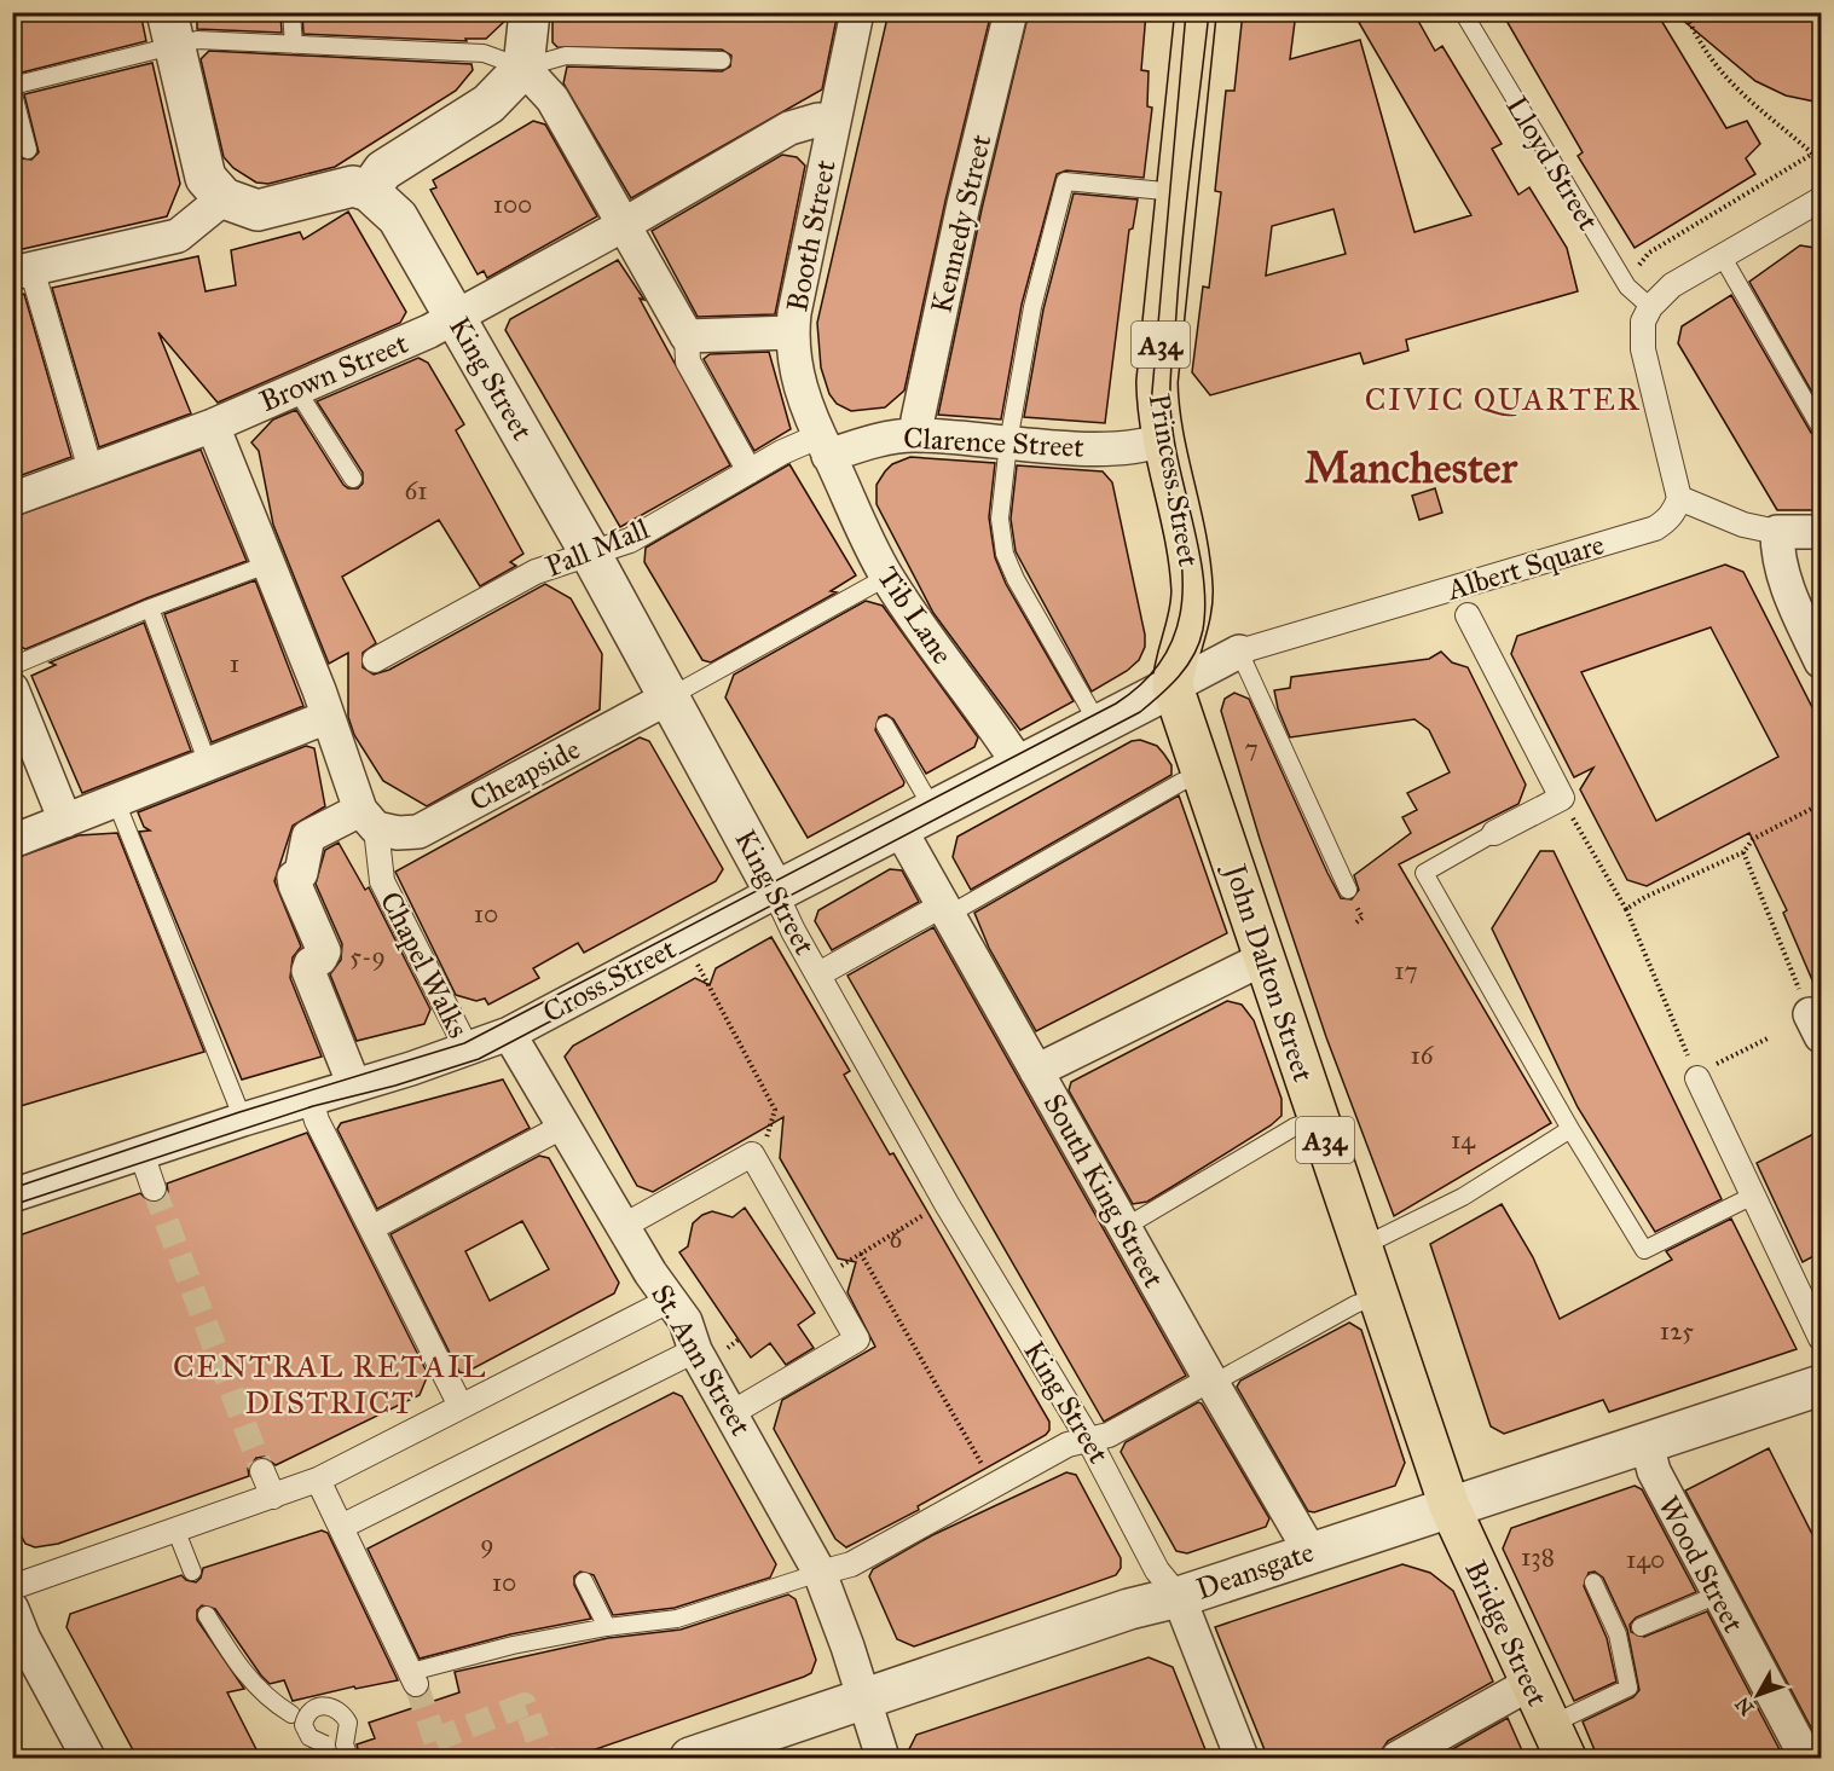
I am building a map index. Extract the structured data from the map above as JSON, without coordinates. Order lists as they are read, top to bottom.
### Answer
{
  "streets": {
    "main road": [
      "A34",
      "Princess Street",
      "John Dalton Street",
      "Bridge Street"
    ],
    "street": [
      "Kennedy Street",
      "Booth Street",
      "Brown Street",
      "King Street",
      "Clarence Street",
      "Pall Mall",
      "Albert Square",
      "Tib Lane",
      "Cheapside",
      "Chapel Walks",
      "Cross Street",
      "South King Street",
      "St. Ann Street",
      "Wood Street",
      "Deansgate"
    ],
    "lane": ["Lloyd Street"]
  },
  "crossings": [
    ["Kennedy Street", "Clarence Street"],
    ["Booth Street", "Brown Street"],
    ["Booth Street", "Clarence Street"],
    ["Booth Street", "Pall Mall"],
    ["Booth Street", "Tib Lane"],
    ["Brown Street", "King Street"],
    ["Brown Street", "Chapel Walks"],
    ["King Street", "Pall Mall"],
    ["King Street", "Cheapside"],
    ["King Street", "Cross Street"],
    ["King Street", "Deansgate"],
    ["Clarence Street", "Princess Street"],
    ["Clarence Street", "Pall Mall"],
    ["Clarence Street", "Tib Lane"],
    ["Princess Street", "Albert Square"],
    ["Princess Street", "John Dalton Street"],
    ["Princess Street", "Cross Street"],
    ["Pall Mall", "Tib Lane"],
    ["Albert Square", "John Dalton Street"],
    ["Albert Square", "Cross Street"],
    ["Tib Lane", "Cross Street"],
    ["Cheapside", "Chapel Walks"],
    ["Chapel Walks", "Cross Street"],
    ["John Dalton Street", "Cross Street"],
    ["John Dalton Street", "Deansgate"],
    ["John Dalton Street", "Bridge Street"],
    ["Cross Street", "South King Street"],
    ["Cross Street", "St. Ann Street"],
    ["South King Street", "Deansgate"],
    ["St. Ann Street", "Deansgate"],
    ["Wood Street", "Deansgate"],
    ["Deansgate", "Bridge Street"]
  ],
  "districts": ["CIVIC QUARTER", "Manchester", "CENTRAL RETAIL DISTRICT"],
  "house_numbers": [
    "100",
    "61",
    "1",
    "7",
    "10",
    "5-9",
    "17",
    "16",
    "14",
    "6",
    "125",
    "9",
    "138",
    "140",
    "10"
  ],
  "north": "bottom left"
}
